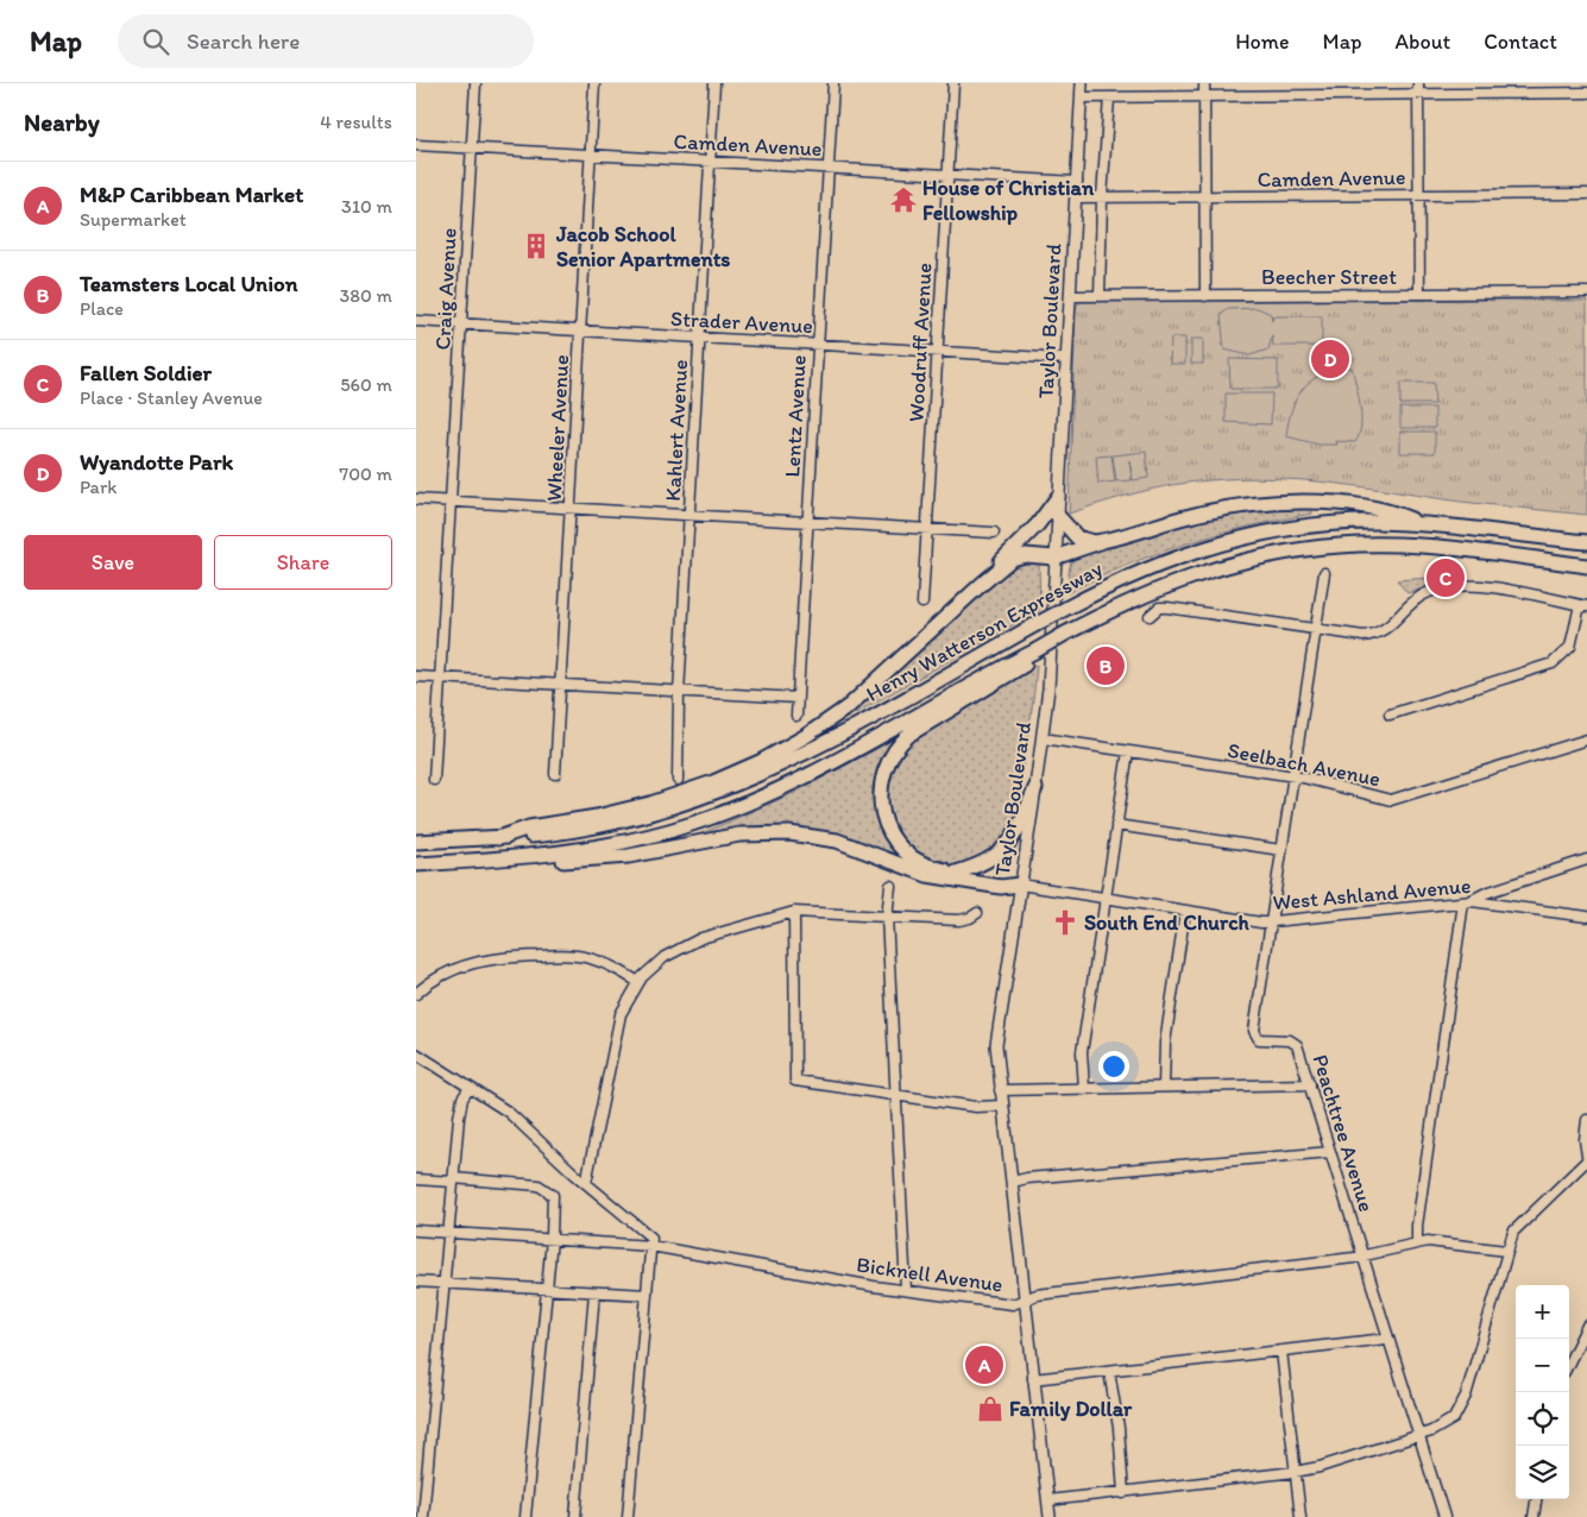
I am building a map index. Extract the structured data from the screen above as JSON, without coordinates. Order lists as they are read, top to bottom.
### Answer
{
  "streets": {
    "highway": ["Henry Watterson Expressway"],
    "main road": ["Taylor Boulevard"],
    "street": [
      "Camden Avenue",
      "Beecher Street",
      "Craig Avenue",
      "Strader Avenue",
      "Woodruff Avenue",
      "Lentz Avenue",
      "Wheeler Avenue",
      "Kahlert Avenue",
      "Seelbach Avenue",
      "West Ashland Avenue",
      "Peachtree Avenue",
      "Bicknell Avenue"
    ]
  },
  "crossings": [
    ["Camden Avenue", "Craig Avenue"],
    ["Camden Avenue", "Taylor Boulevard"],
    ["Camden Avenue", "Woodruff Avenue"],
    ["Camden Avenue", "Lentz Avenue"],
    ["Camden Avenue", "Wheeler Avenue"],
    ["Camden Avenue", "Kahlert Avenue"],
    ["Beecher Street", "Taylor Boulevard"],
    ["Craig Avenue", "Strader Avenue"],
    ["Taylor Boulevard", "Strader Avenue"],
    ["Taylor Boulevard", "Seelbach Avenue"],
    ["Taylor Boulevard", "West Ashland Avenue"],
    ["Taylor Boulevard", "Bicknell Avenue"],
    ["Strader Avenue", "Woodruff Avenue"],
    ["Strader Avenue", "Lentz Avenue"],
    ["Strader Avenue", "Wheeler Avenue"],
    ["Strader Avenue", "Kahlert Avenue"],
    ["Seelbach Avenue", "Peachtree Avenue"],
    ["West Ashland Avenue", "Peachtree Avenue"],
    ["Peachtree Avenue", "Bicknell Avenue"]
  ],
  "places": {
    "temple": ["House of Christian Fellowship"],
    "building": ["Jacob School Senior Apartments"],
    "church": ["South End Church"],
    "shop": ["Family Dollar"]
  },
  "page": {
    "header": "Map",
    "search": "Search here",
    "nav": [
      "Home",
      "Map",
      "About",
      "Contact"
    ],
    "heading": ["Nearby", "4 results"],
    "list": [
      {
        "mark": "A",
        "name": "M&P Caribbean Market",
        "note": "Supermarket",
        "value": "310 m"
      },
      {
        "mark": "B",
        "name": "Teamsters Local Union",
        "note": "Place",
        "value": "380 m"
      },
      {
        "mark": "C",
        "name": "Fallen Soldier",
        "note": "Place · Stanley Avenue",
        "value": "560 m"
      },
      {
        "mark": "D",
        "name": "Wyandotte Park",
        "note": "Park",
        "value": "700 m"
      }
    ],
    "pins": [
      "D",
      "C",
      "B",
      "A"
    ],
    "buttons": ["Save", "Share"],
    "map_buttons": ["+", "−"]
  }
}
